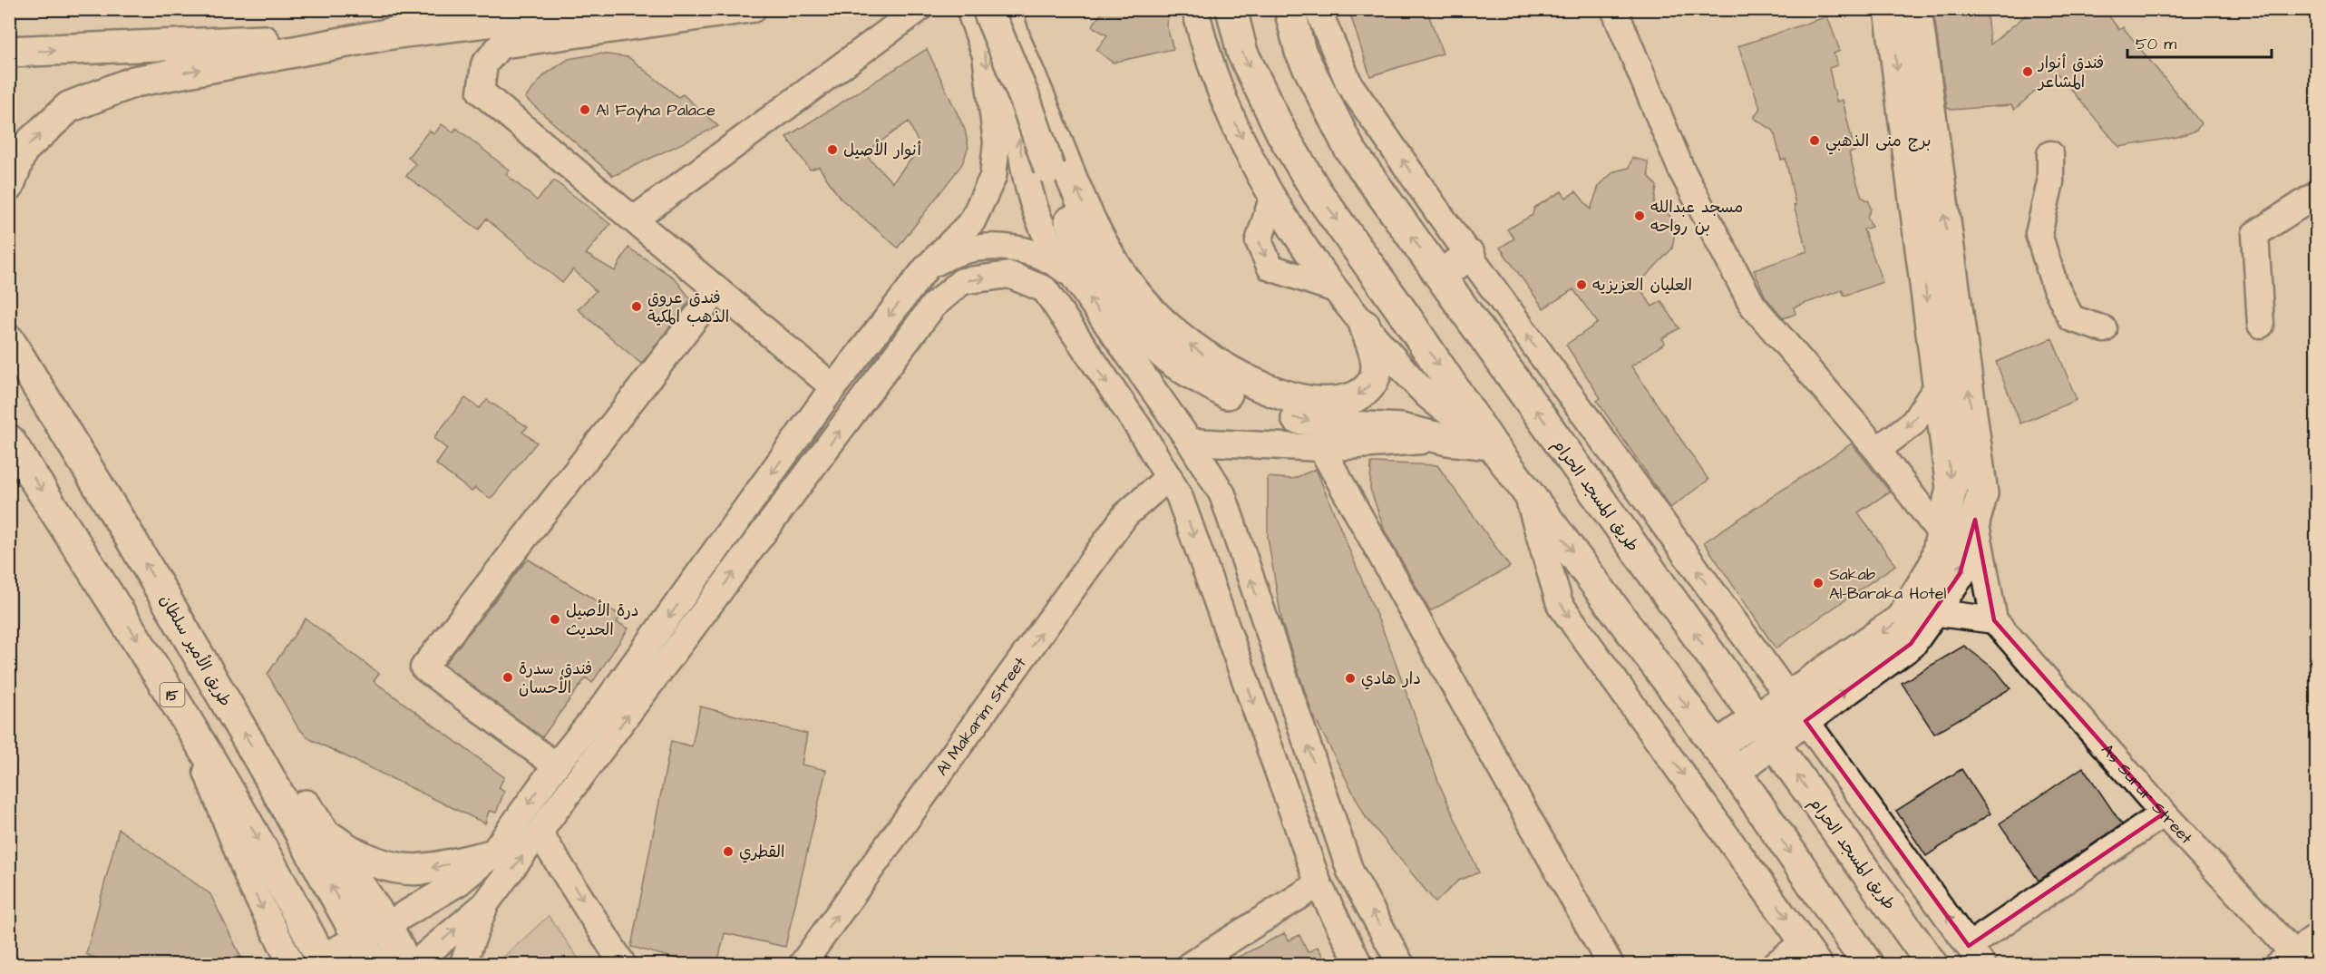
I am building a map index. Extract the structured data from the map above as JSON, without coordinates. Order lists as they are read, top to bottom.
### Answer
{
  "streets": {
    "main road": ["طريق المسجد الحرام", "طريق الأمير سلطان", "15"],
    "street": ["Al Makarim Street", "As Surur Street"]
  },
  "one_way": ["Al Makarim Street"],
  "places": [
    "فندق أنوار المشاعر",
    "Al Fayha Palace",
    "برج منى الذهبي",
    "أنوار الأصيل",
    "مسجد عبدالله بن رواحه",
    "العليان العزيزيه",
    "فندق عروق الذهب المكية",
    "Sakab Al-Baraka Hotel",
    "درة الأصيل الحديث",
    "فندق سدرة الأحسان",
    "دار هادي",
    "القطري"
  ],
  "scale_bar": "50 m"
}
